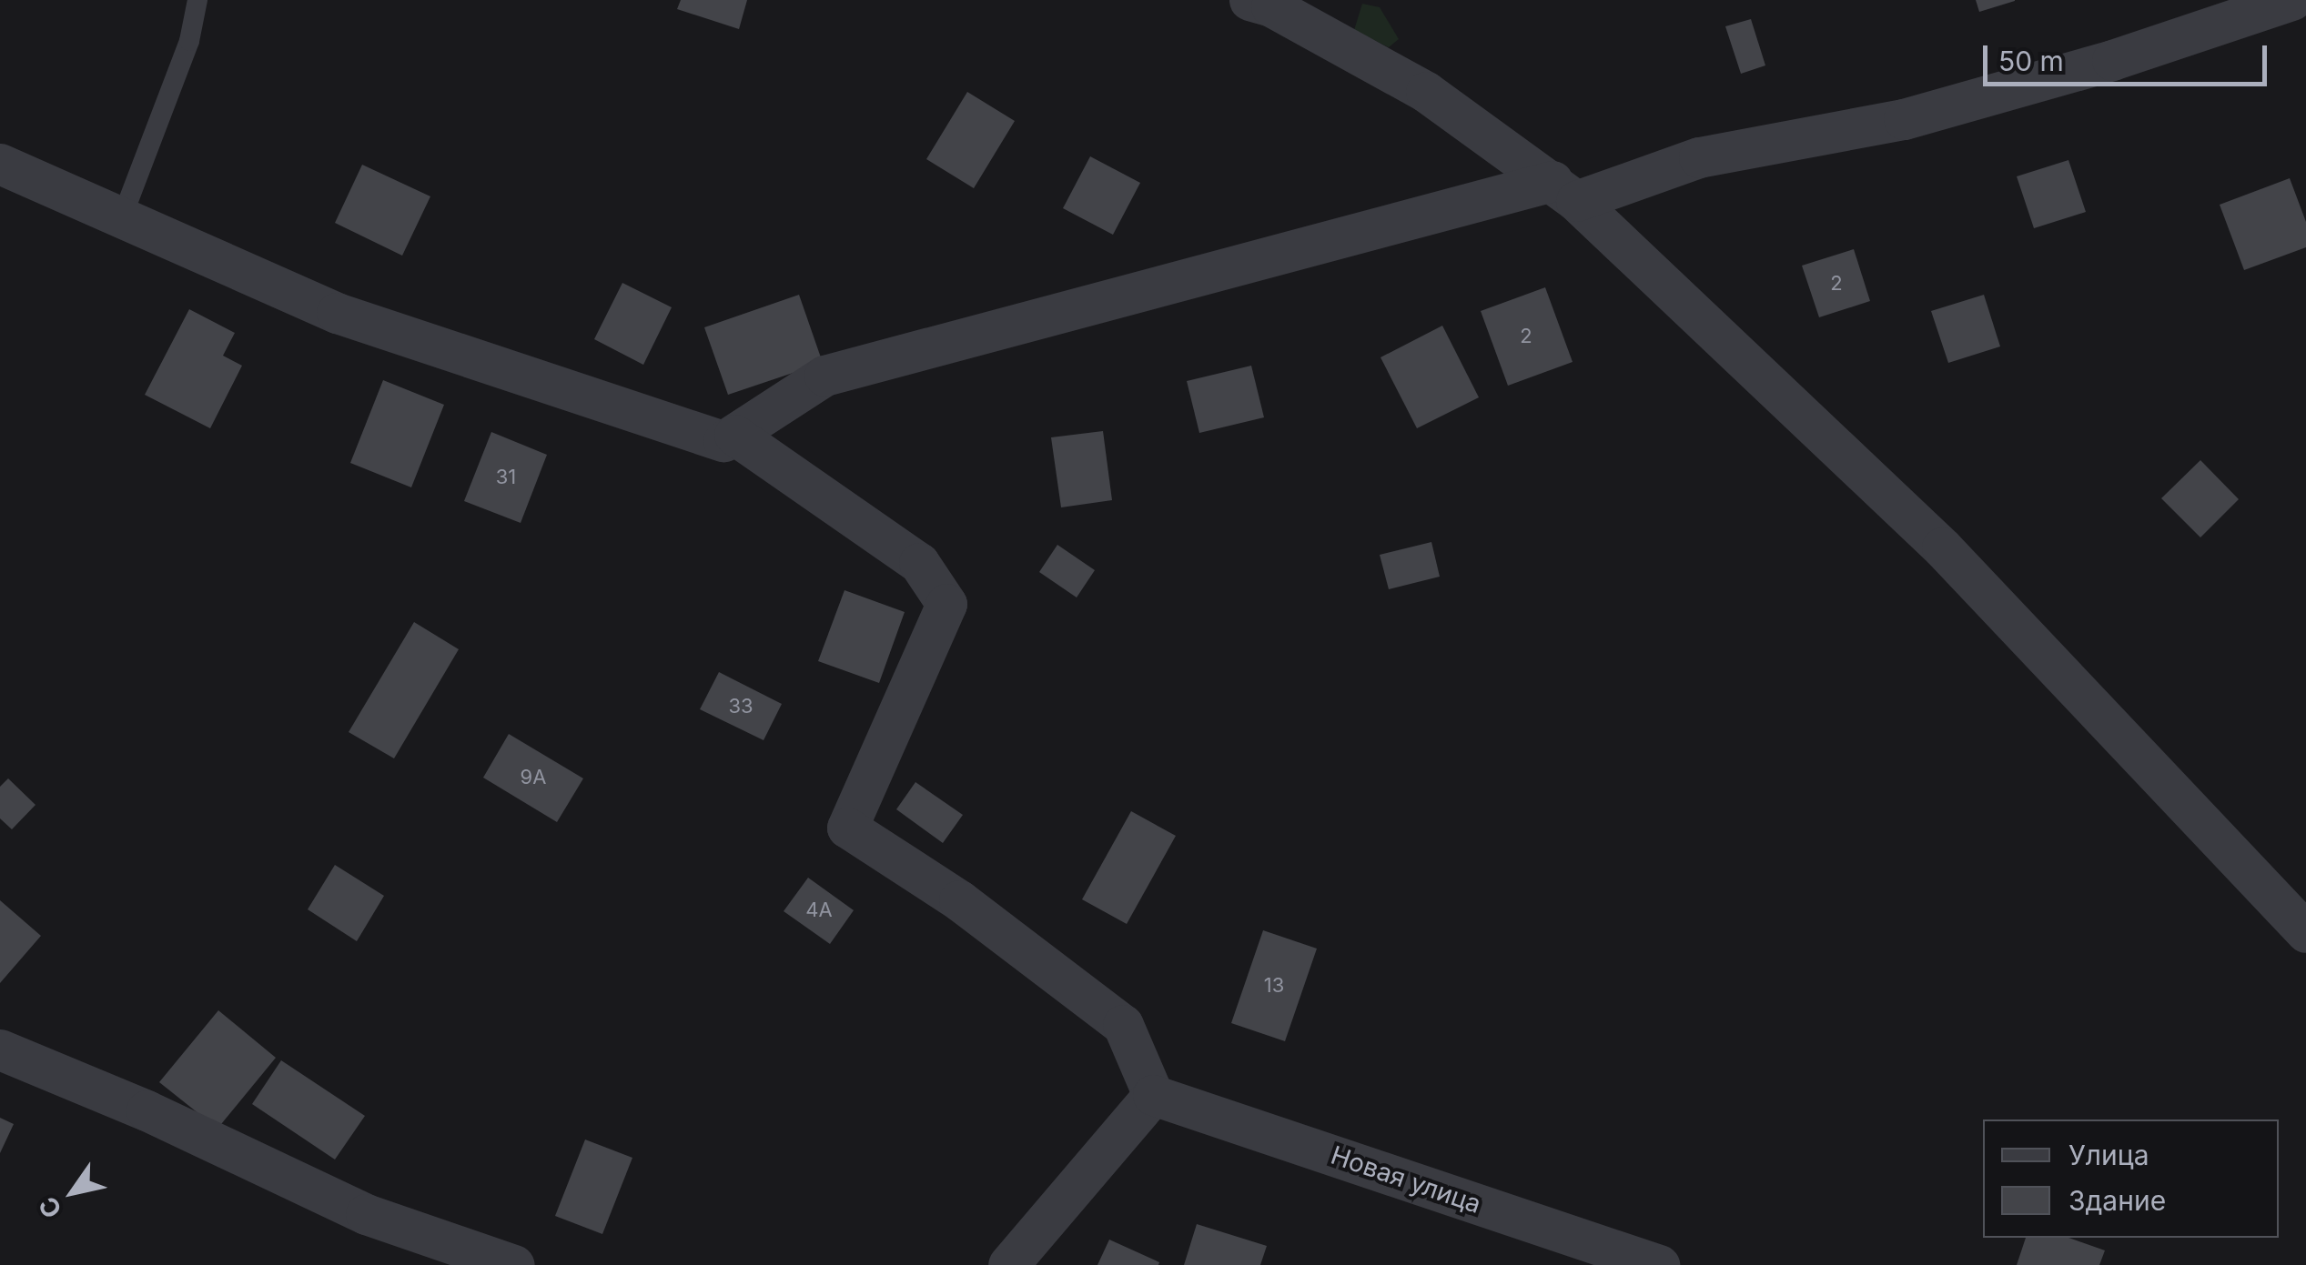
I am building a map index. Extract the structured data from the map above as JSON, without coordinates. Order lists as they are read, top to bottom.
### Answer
{
  "streets": {
    "street": ["Новая улица"]
  },
  "house_numbers": [
    "2",
    "2",
    "31",
    "33",
    "9А",
    "4А",
    "13"
  ],
  "legend": ["Улица", "Здание"],
  "scale_bar": "50 m",
  "north": "bottom left"
}
